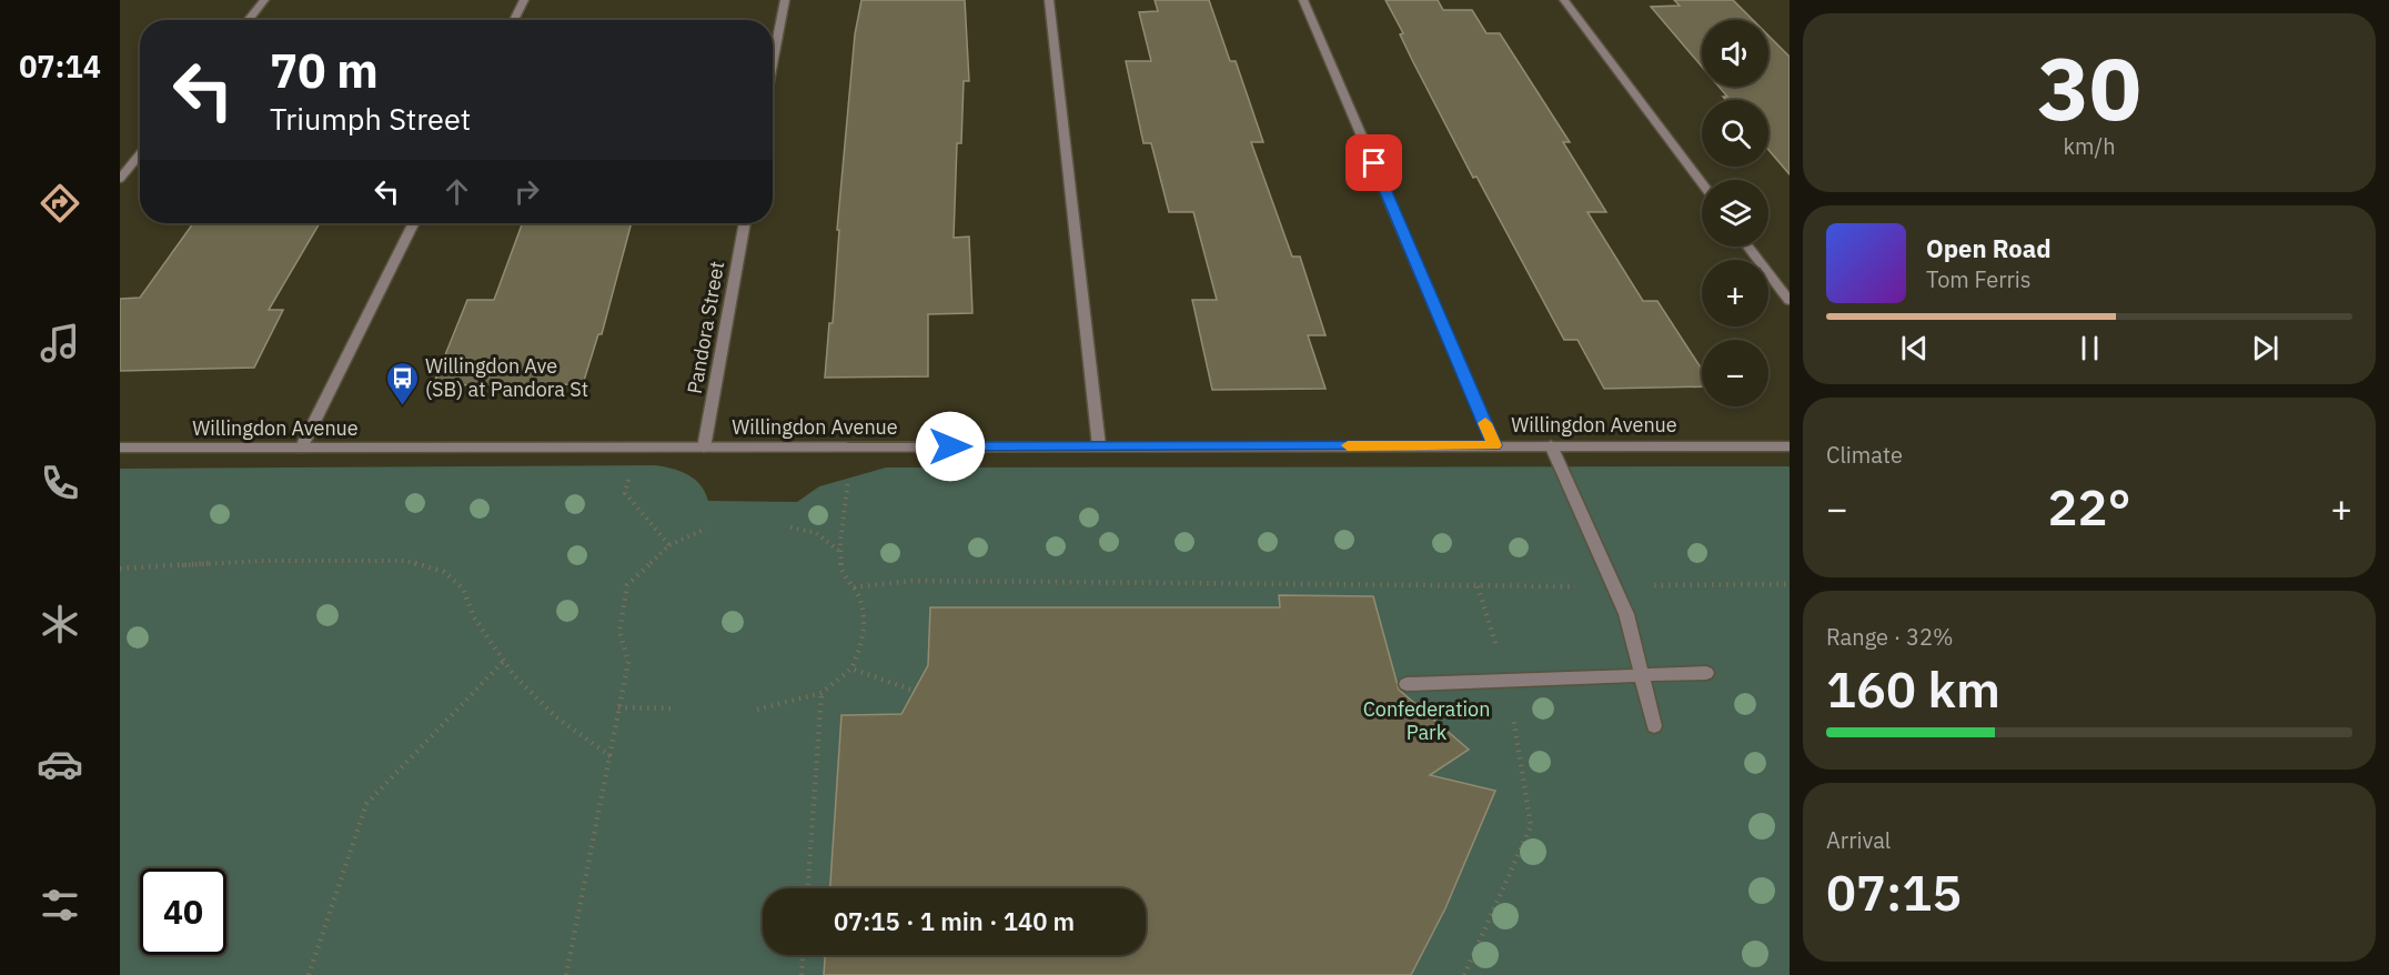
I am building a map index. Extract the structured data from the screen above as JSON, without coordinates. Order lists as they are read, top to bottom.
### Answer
{
  "streets": {
    "street": ["Pandora Street", "Willingdon Avenue"]
  },
  "crossings": [
    ["Pandora Street", "Willingdon Avenue"]
  ],
  "parks": ["Confederation Park"],
  "places": {
    "bus stop": ["Willingdon Ave (SB) at Pandora St"]
  },
  "page": {
    "tabs": "07:14",
    "tile": [
      ["30", "km/h"],
      "Climate",
      ["Range · 32%", "160 km"],
      ["Arrival", "07:15"]
    ],
    "map_buttons": ["+", "−"],
    "turn": ["70 m", "Triumph Street"],
    "song": ["Open Road", "Tom Ferris"],
    "heat": ["−", "22°", "+"],
    "limit": "40",
    "trip": "07:15 · 1 min · 140 m"
  }
}
